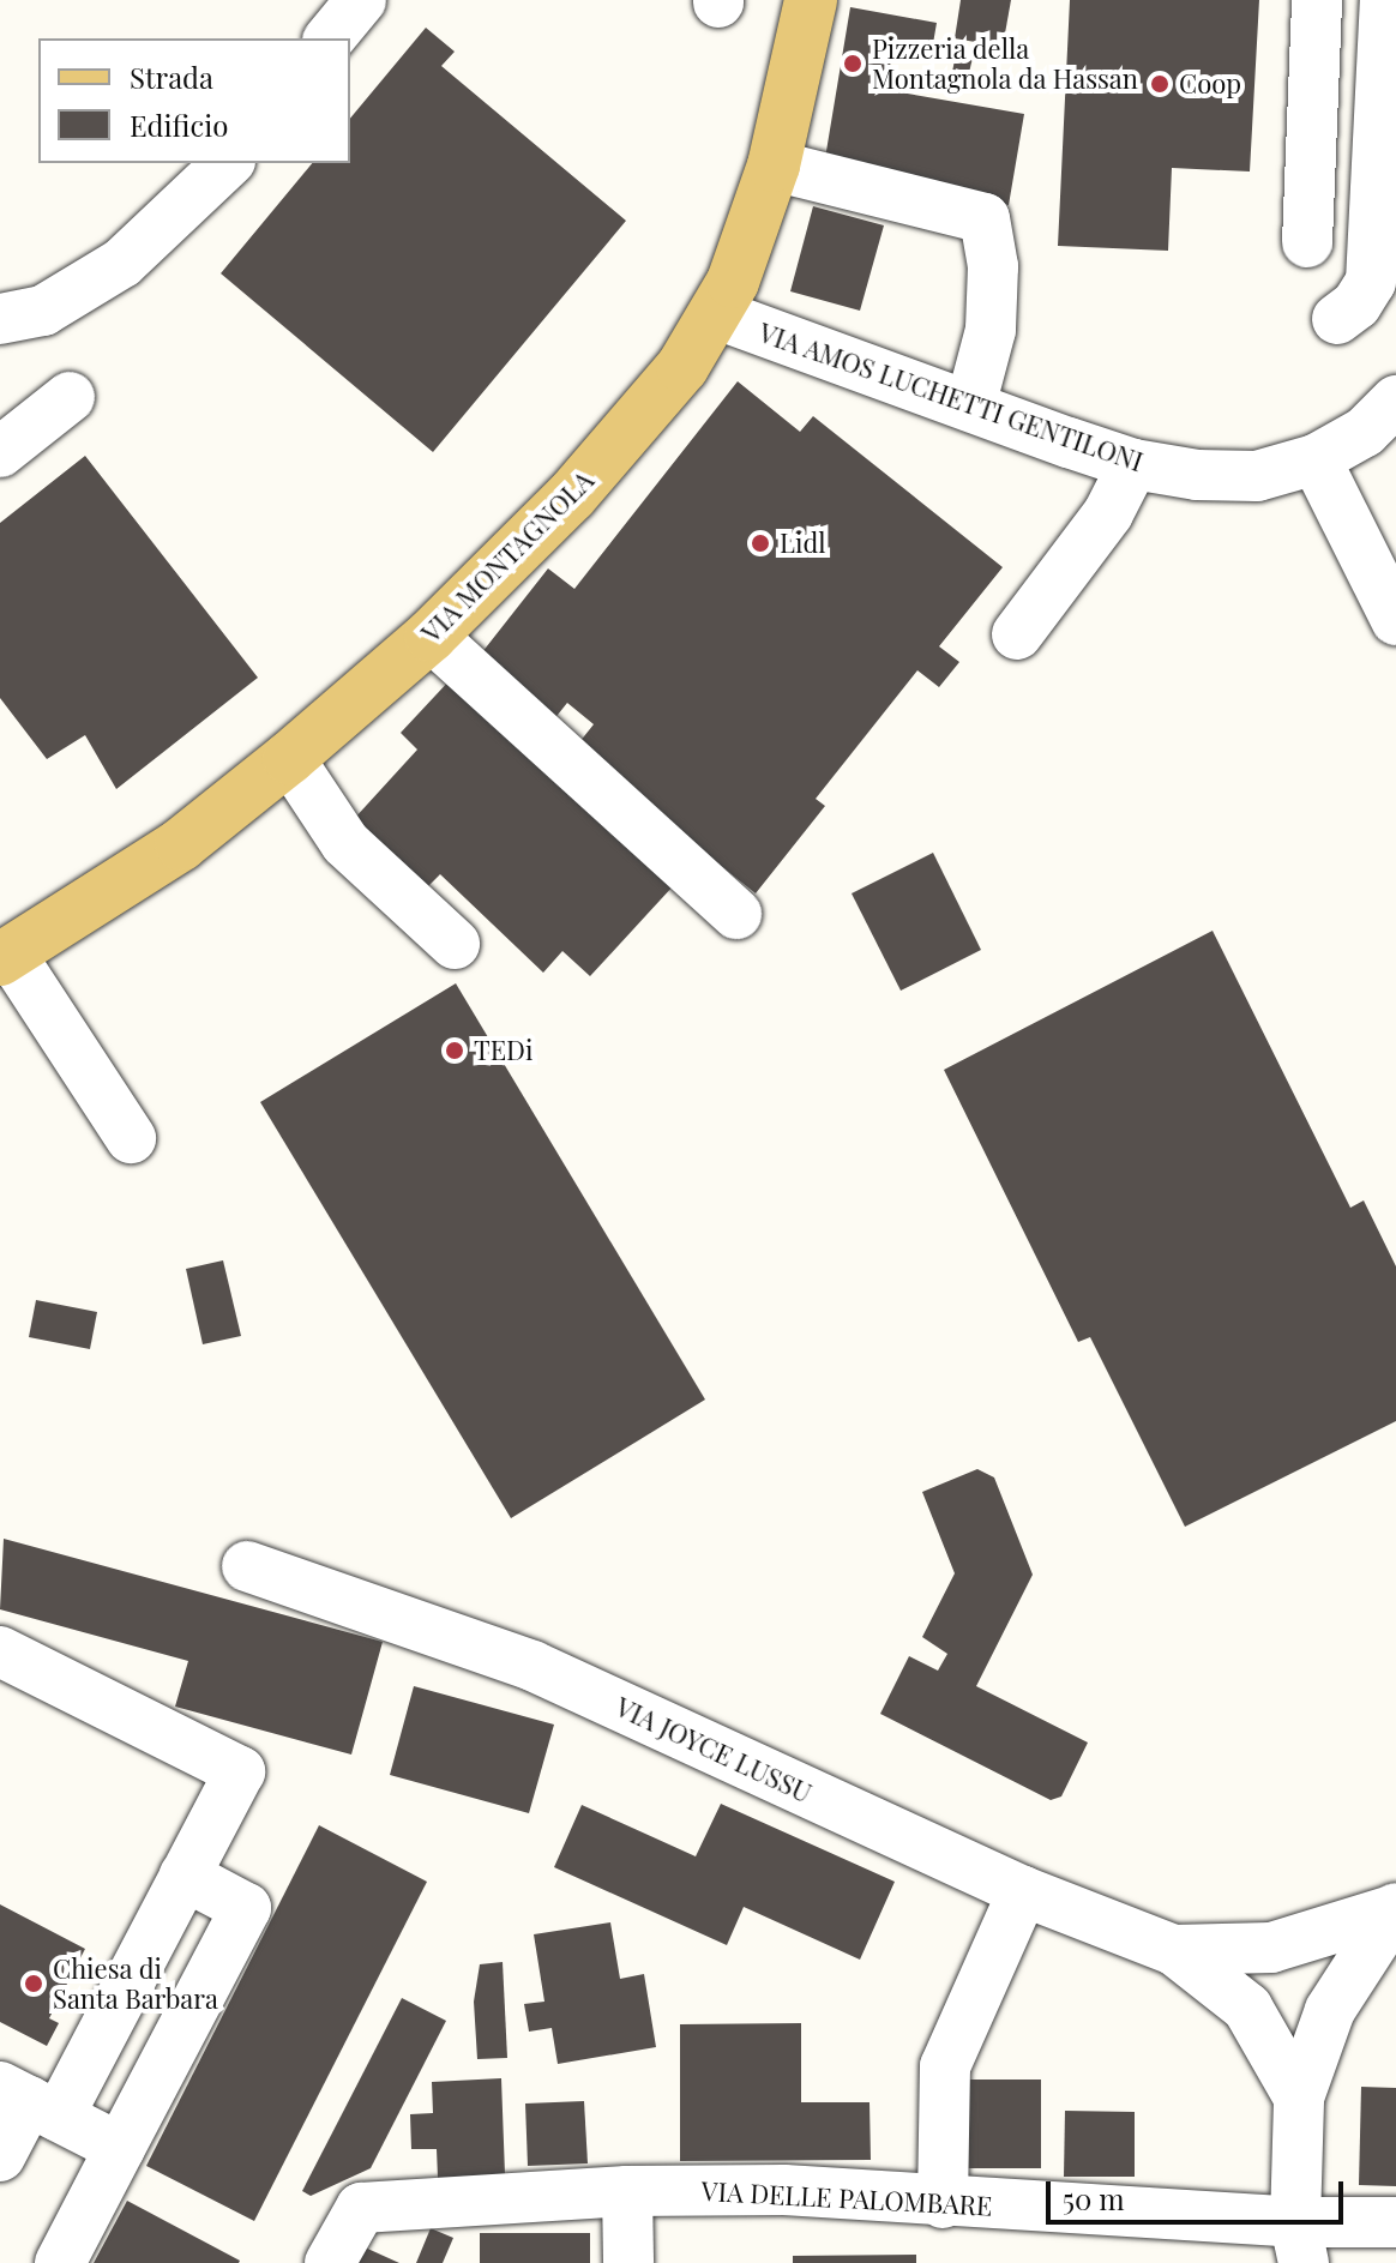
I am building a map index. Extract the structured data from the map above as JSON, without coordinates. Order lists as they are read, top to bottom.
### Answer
{
  "streets": {
    "main road": ["VIA MONTAGNOLA"],
    "street": ["VIA AMOS LUCHETTI GENTILONI", "VIA JOYCE LUSSU", "VIA DELLE PALOMBARE"]
  },
  "crossings": [
    ["VIA AMOS LUCHETTI GENTILONI", "VIA MONTAGNOLA"]
  ],
  "places": [
    "Pizzeria della Montagnola da Hassan",
    "Coop",
    "Lidl",
    "TEDi",
    "Chiesa di Santa Barbara"
  ],
  "legend": ["Strada", "Edificio"],
  "scale_bar": "50 m"
}
